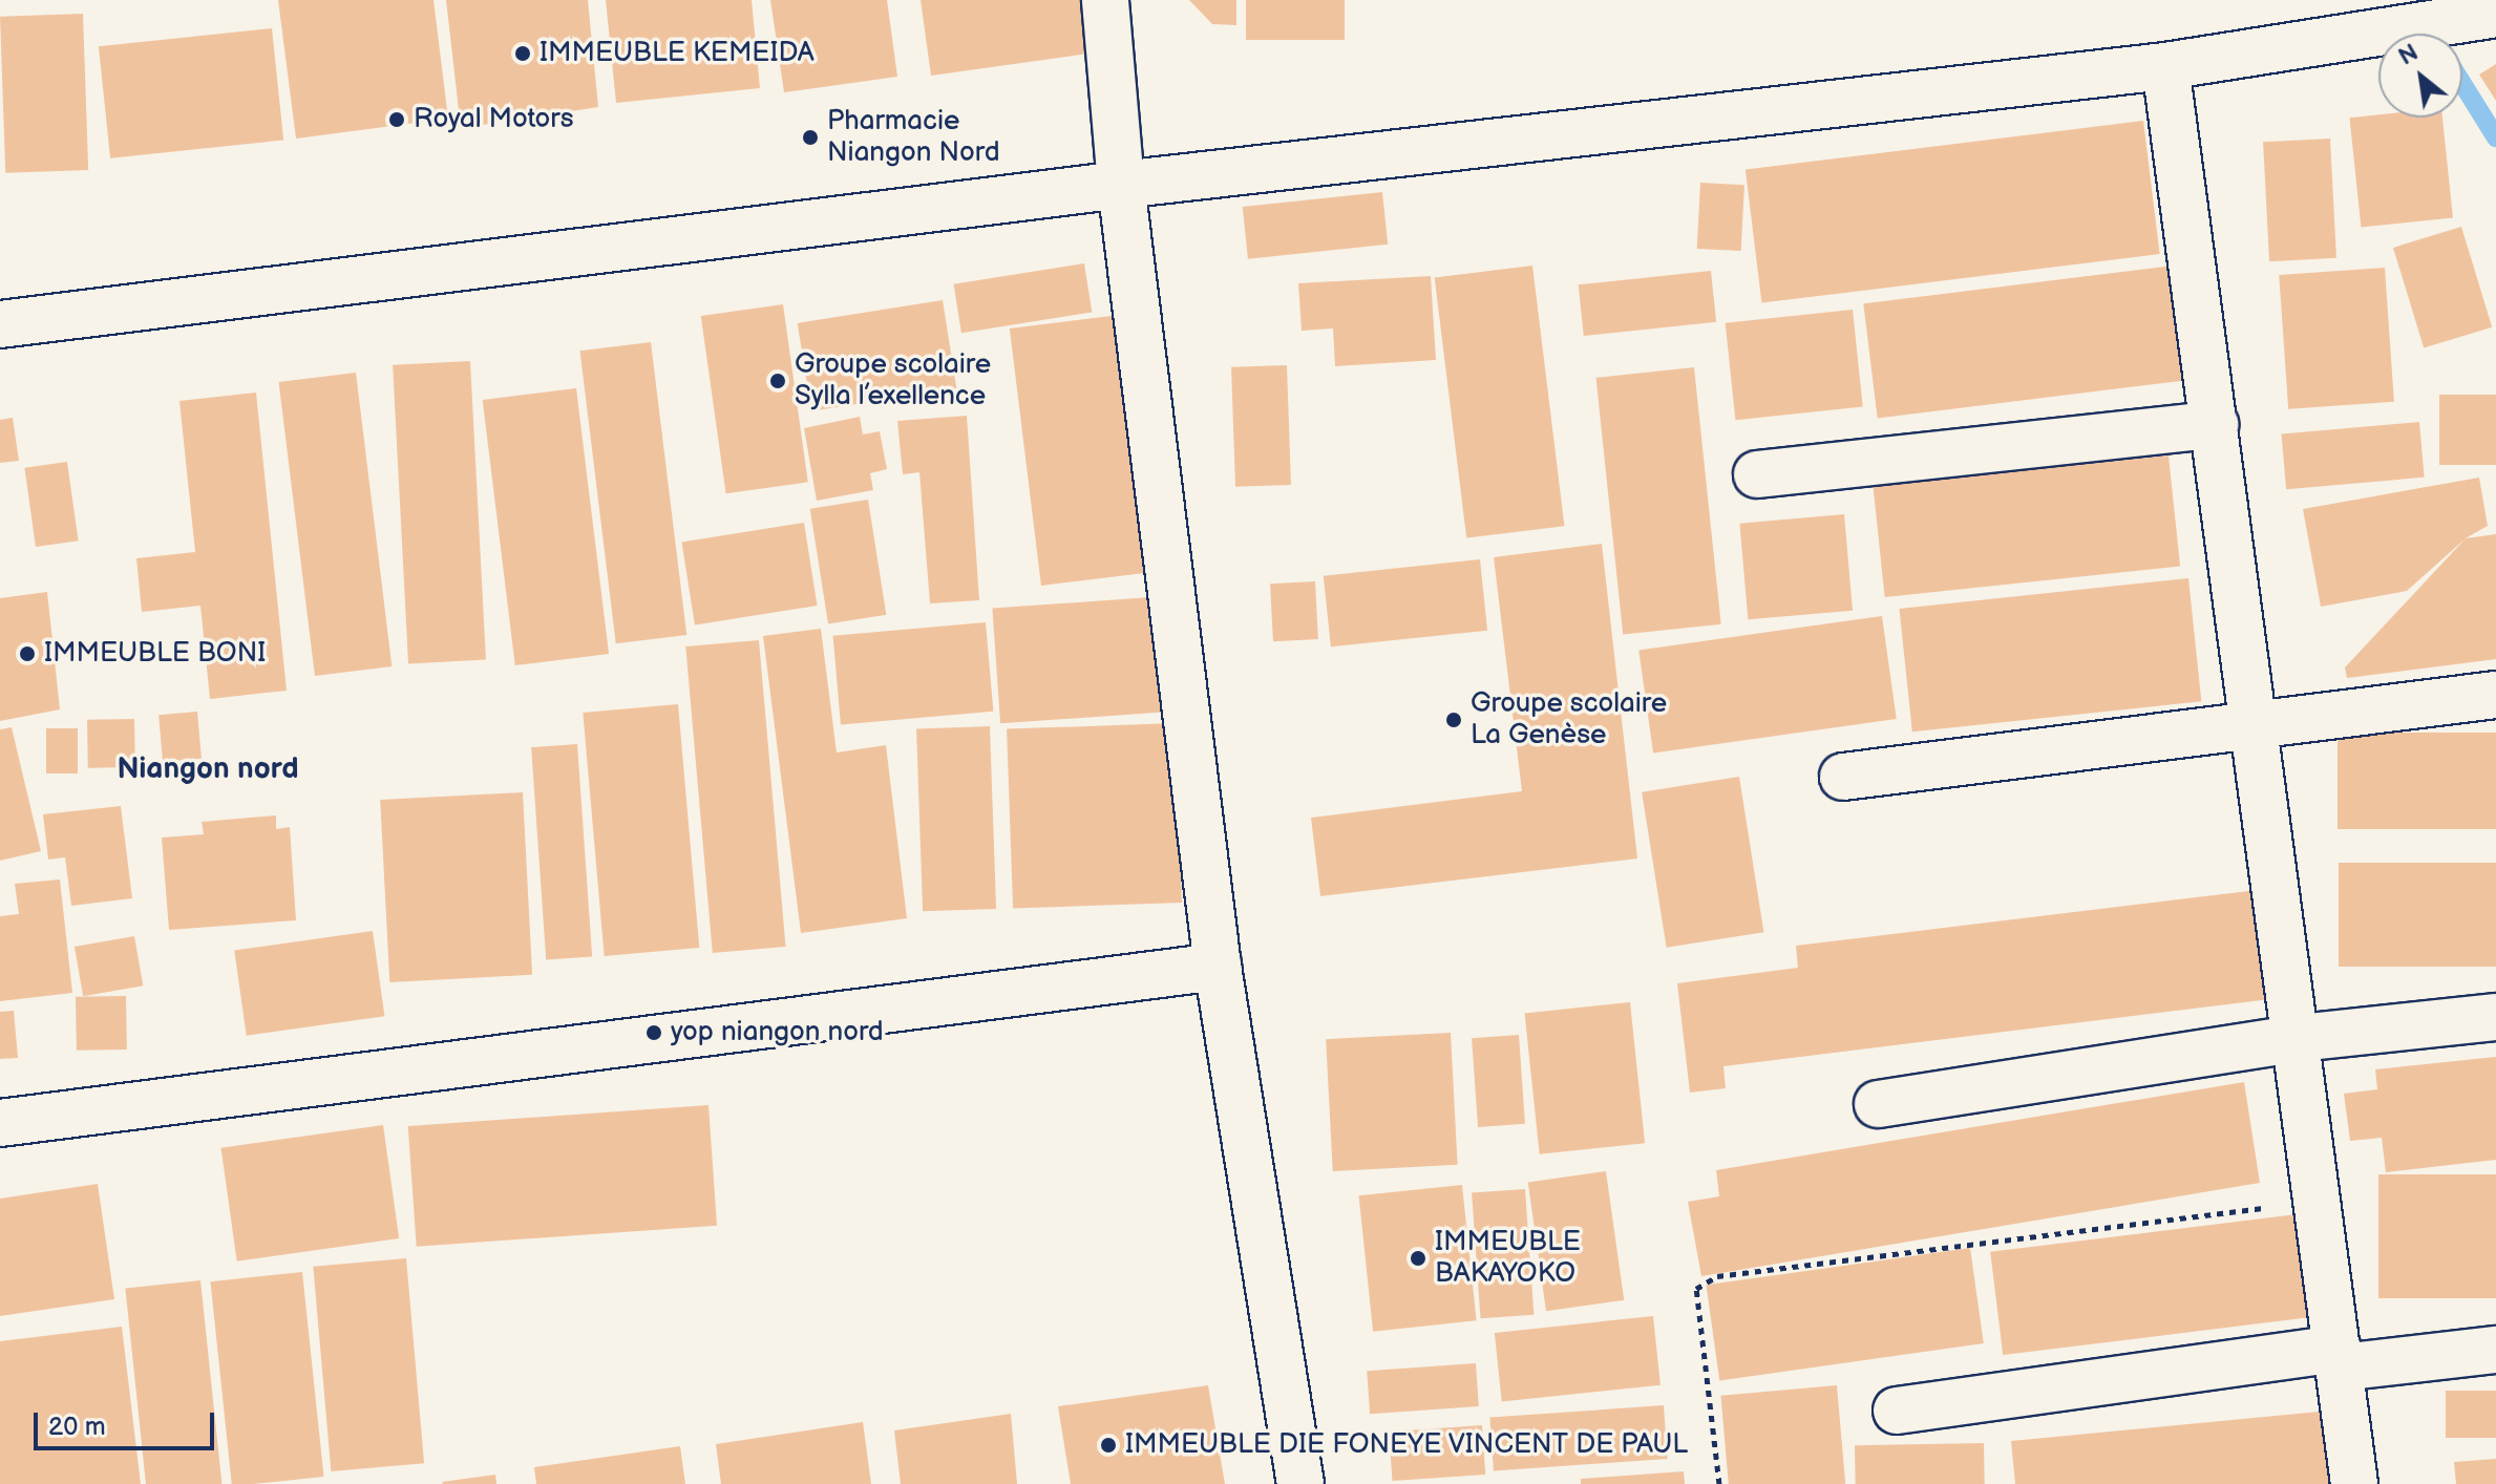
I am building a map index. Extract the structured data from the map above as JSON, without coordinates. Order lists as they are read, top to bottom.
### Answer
{
  "districts": ["Niangon nord"],
  "places": [
    "IMMEUBLE KEMEIDA",
    "Royal Motors",
    "Pharmacie Niangon Nord",
    "Groupe scolaire Sylla l’exellence",
    "IMMEUBLE BONI",
    "Groupe scolaire La Genèse",
    "yop niangon nord",
    "IMMEUBLE BAKAYOKO",
    "IMMEUBLE DIE FONEYE VINCENT DE PAUL"
  ],
  "scale_bar": "20 m",
  "north": "top left"
}
